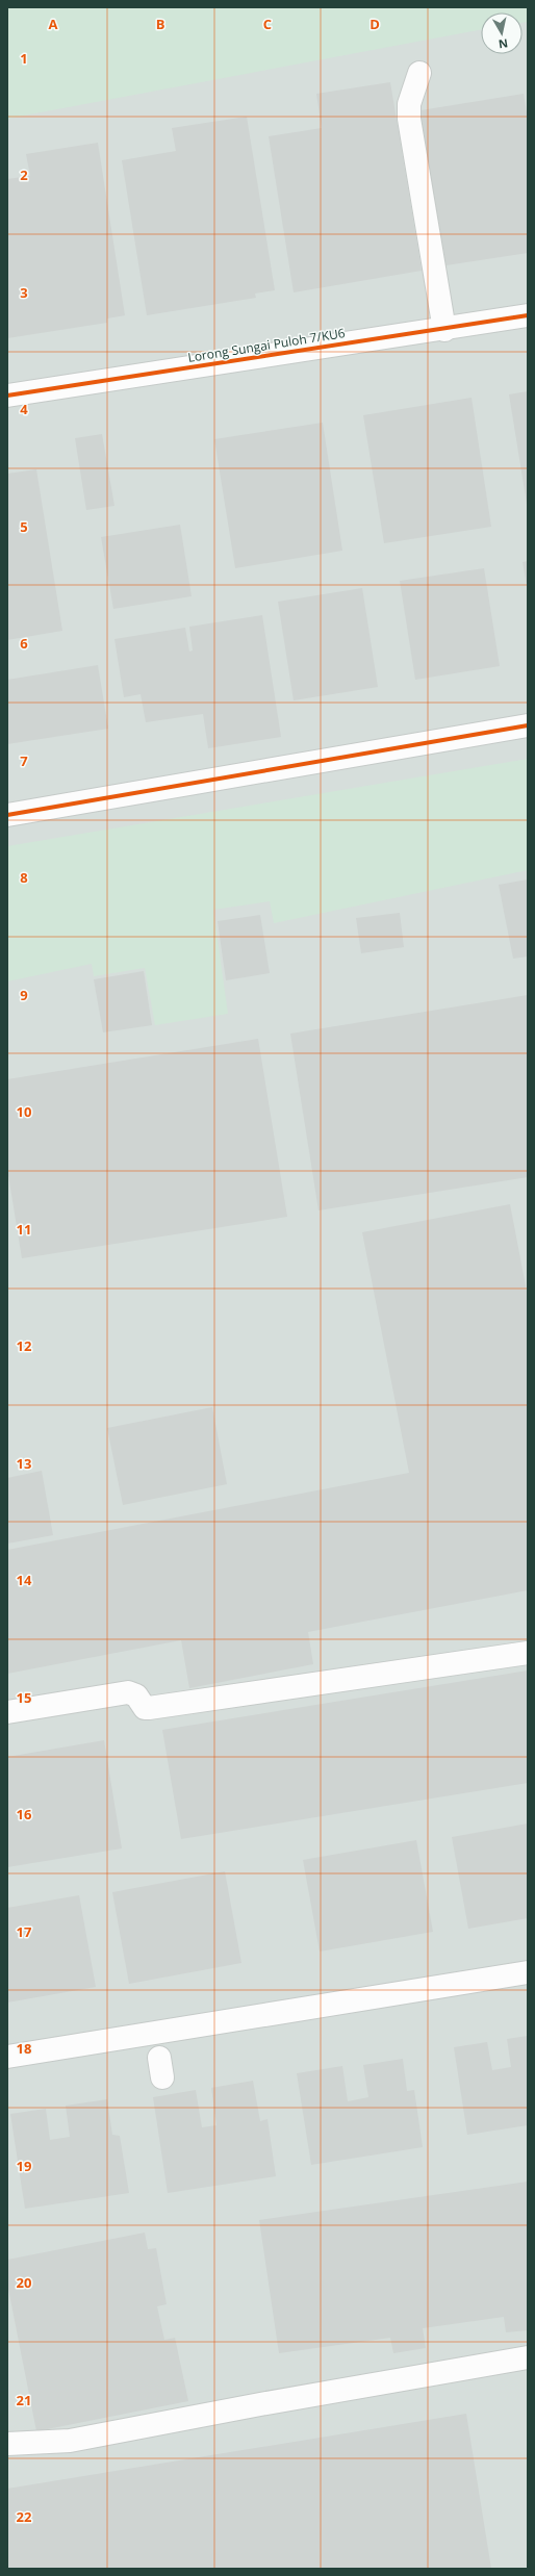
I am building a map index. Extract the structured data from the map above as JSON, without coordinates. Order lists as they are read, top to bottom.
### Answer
{
  "streets": {
    "street": ["Lorong Sungai Puloh 7/KU6"]
  },
  "north": "bottom",
  "grid": {
    "columns": [
      "A",
      "B",
      "C",
      "D"
    ],
    "rows": [
      "1",
      "2",
      "3",
      "4",
      "5",
      "6",
      "7",
      "8",
      "9",
      "10",
      "11",
      "12",
      "13",
      "14",
      "15",
      "16",
      "17",
      "18",
      "19",
      "20",
      "21",
      "22"
    ]
  }
}
